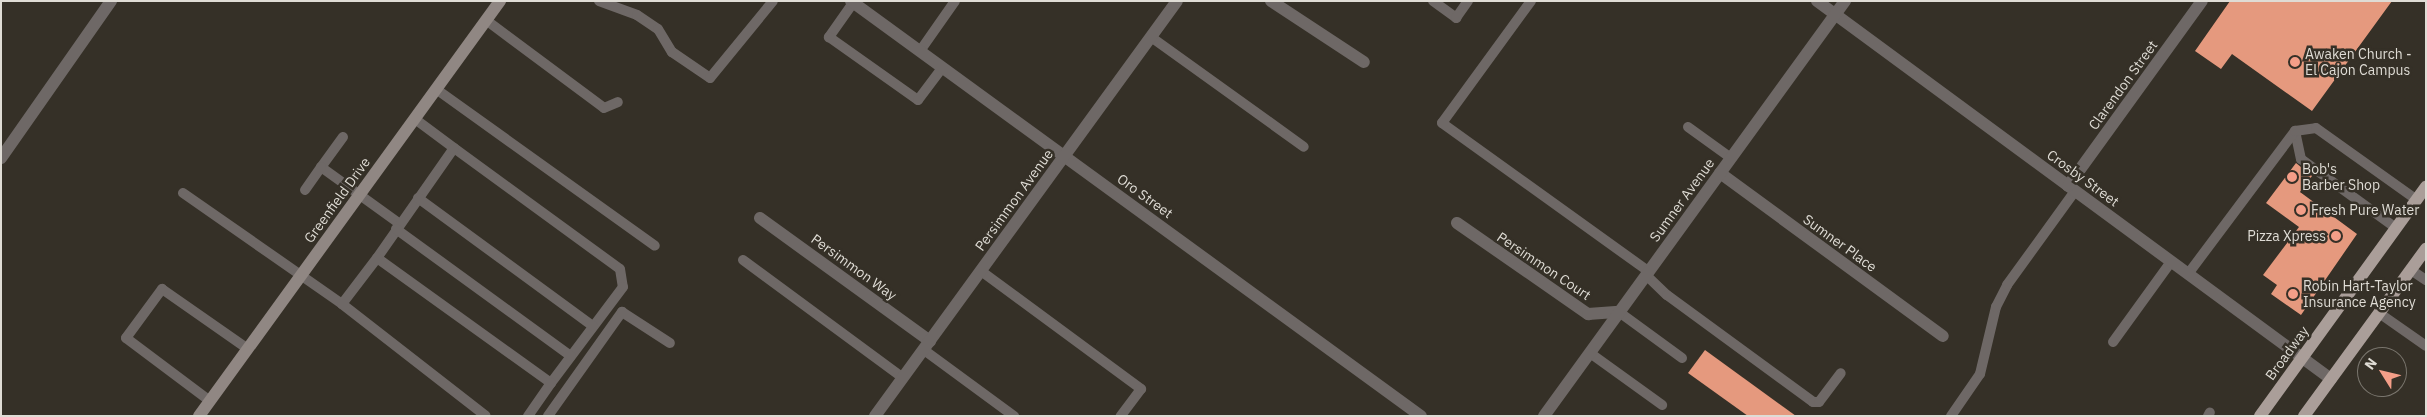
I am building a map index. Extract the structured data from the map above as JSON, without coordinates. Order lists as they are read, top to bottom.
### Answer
{
  "streets": {
    "main road": ["Greenfield Drive", "Broadway"],
    "street": [
      "Clarendon Street",
      "Crosby Street",
      "Oro Street",
      "Persimmon Avenue",
      "Sumner Avenue",
      "Sumner Place",
      "Persimmon Court",
      "Persimmon Way"
    ]
  },
  "crossings": [
    ["Clarendon Street", "Crosby Street"],
    ["Crosby Street", "Sumner Avenue"],
    ["Crosby Street", "Broadway"],
    ["Oro Street", "Persimmon Avenue"],
    ["Persimmon Avenue", "Persimmon Way"],
    ["Sumner Avenue", "Sumner Place"],
    ["Sumner Avenue", "Persimmon Court"]
  ],
  "places": [
    "Awaken Church - El Cajon Campus",
    "Bob's Barber Shop",
    "Fresh Pure Water",
    "Pizza Xpress",
    "Robin Hart-Taylor Insurance Agency"
  ],
  "north": "top left"
}
